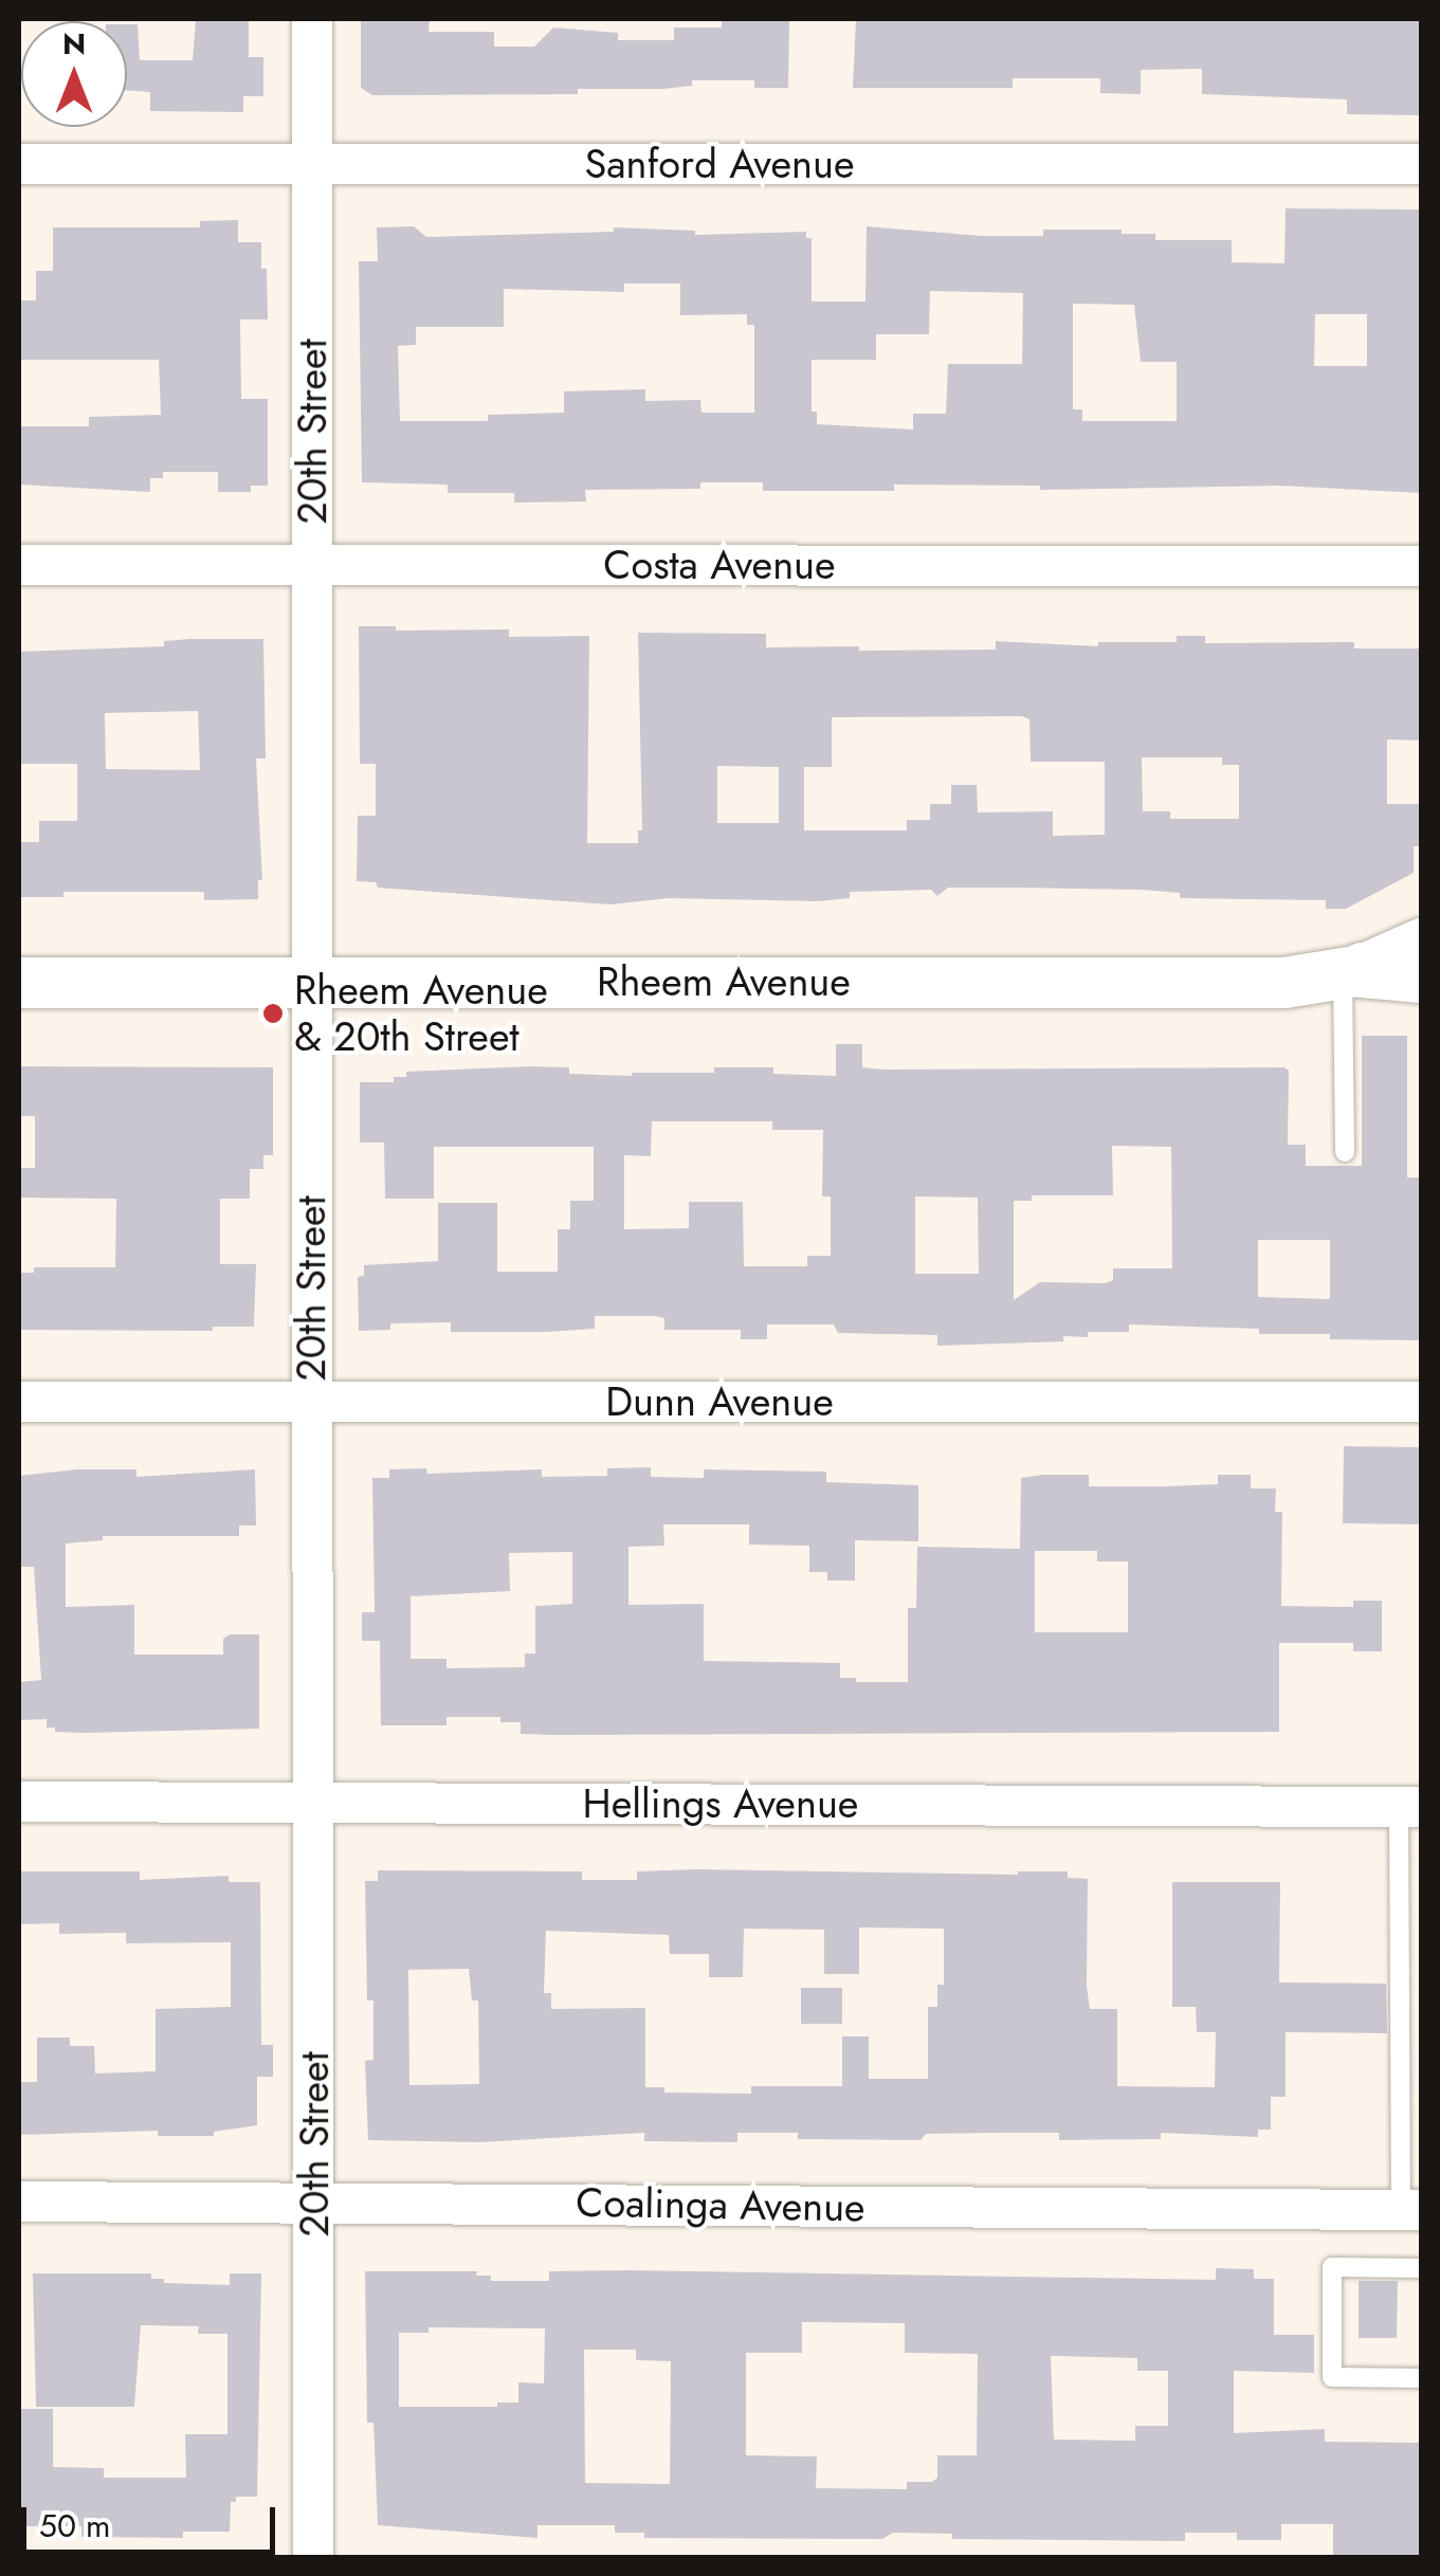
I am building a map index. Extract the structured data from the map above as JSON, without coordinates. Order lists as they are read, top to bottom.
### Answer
{
  "streets": {
    "street": [
      "Sanford Avenue",
      "20th Street",
      "Costa Avenue",
      "Rheem Avenue",
      "Dunn Avenue",
      "Hellings Avenue",
      "Coalinga Avenue"
    ]
  },
  "crossings": [
    ["Sanford Avenue", "20th Street"],
    ["20th Street", "Costa Avenue"],
    ["20th Street", "Rheem Avenue"],
    ["20th Street", "Dunn Avenue"],
    ["20th Street", "Hellings Avenue"],
    ["20th Street", "Coalinga Avenue"]
  ],
  "places": ["Rheem Avenue & 20th Street"],
  "scale_bar": "50 m",
  "north": "top"
}
